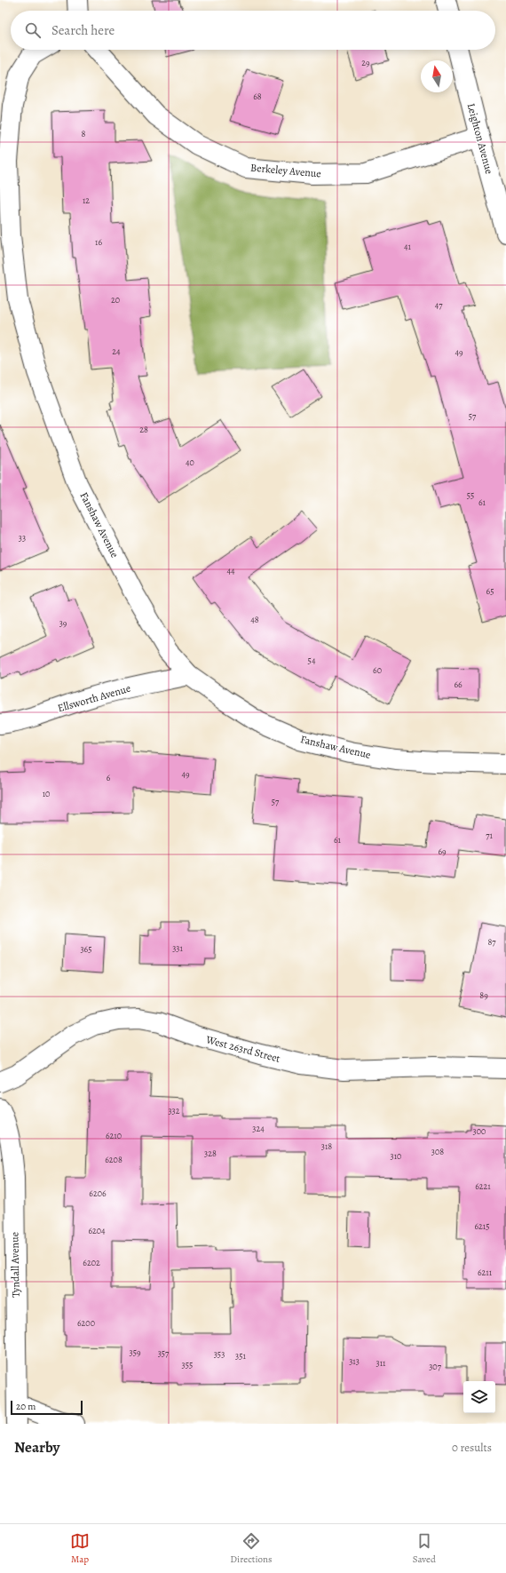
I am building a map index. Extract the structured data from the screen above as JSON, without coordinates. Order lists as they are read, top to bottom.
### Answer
{
  "streets": {
    "street": [
      "Leighton Avenue",
      "Berkeley Avenue",
      "Fanshaw Avenue",
      "Ellsworth Avenue",
      "West 263rd Street",
      "Tyndall Avenue"
    ]
  },
  "crossings": [
    ["Leighton Avenue", "Berkeley Avenue"],
    ["Fanshaw Avenue", "Ellsworth Avenue"]
  ],
  "house_numbers": [
    "29",
    "68",
    "8",
    "12",
    "16",
    "41",
    "20",
    "47",
    "24",
    "49",
    "57",
    "28",
    "40",
    "55",
    "61",
    "33",
    "44",
    "65",
    "48",
    "39",
    "54",
    "60",
    "66",
    "49",
    "6",
    "10",
    "57",
    "71",
    "61",
    "69",
    "87",
    "331",
    "365",
    "89",
    "332",
    "324",
    "300",
    "6210",
    "318",
    "308",
    "328",
    "310",
    "6208",
    "6221",
    "6206",
    "6215",
    "6204",
    "6202",
    "6211",
    "6200",
    "359",
    "357",
    "353",
    "351",
    "313",
    "311",
    "355",
    "307"
  ],
  "scale_bar": "20 m",
  "north": "top",
  "page": {
    "search": "Search here",
    "scale": "20 m",
    "heading": ["Nearby", "0 results"],
    "nav": ["Map", "Directions", "Saved"]
  }
}
